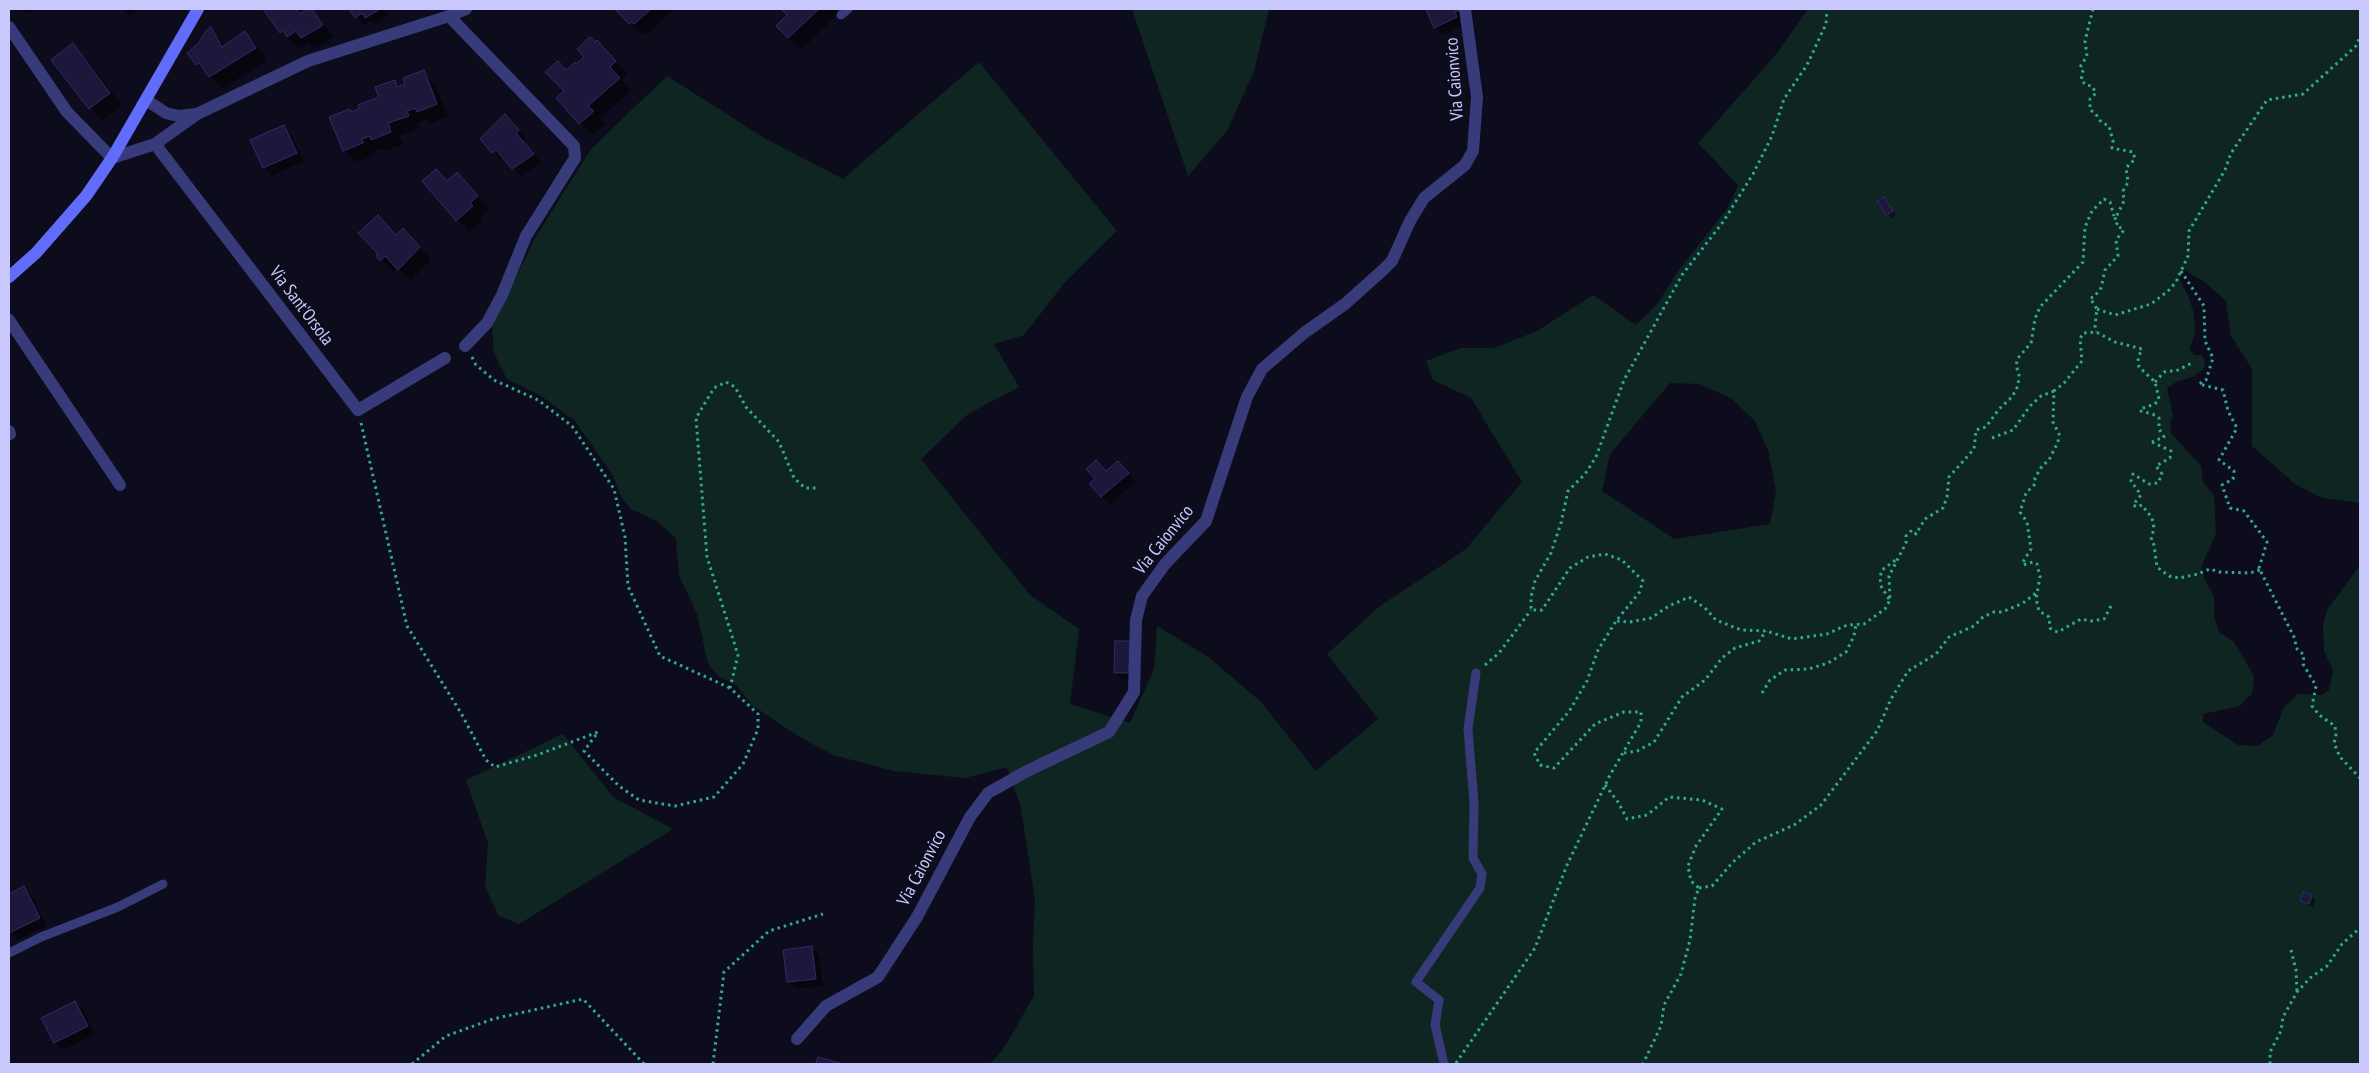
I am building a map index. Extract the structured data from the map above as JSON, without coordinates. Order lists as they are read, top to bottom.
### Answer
{
  "streets": {
    "street": ["Via Caionvico", "Via Sant'Orsola"]
  }
}
